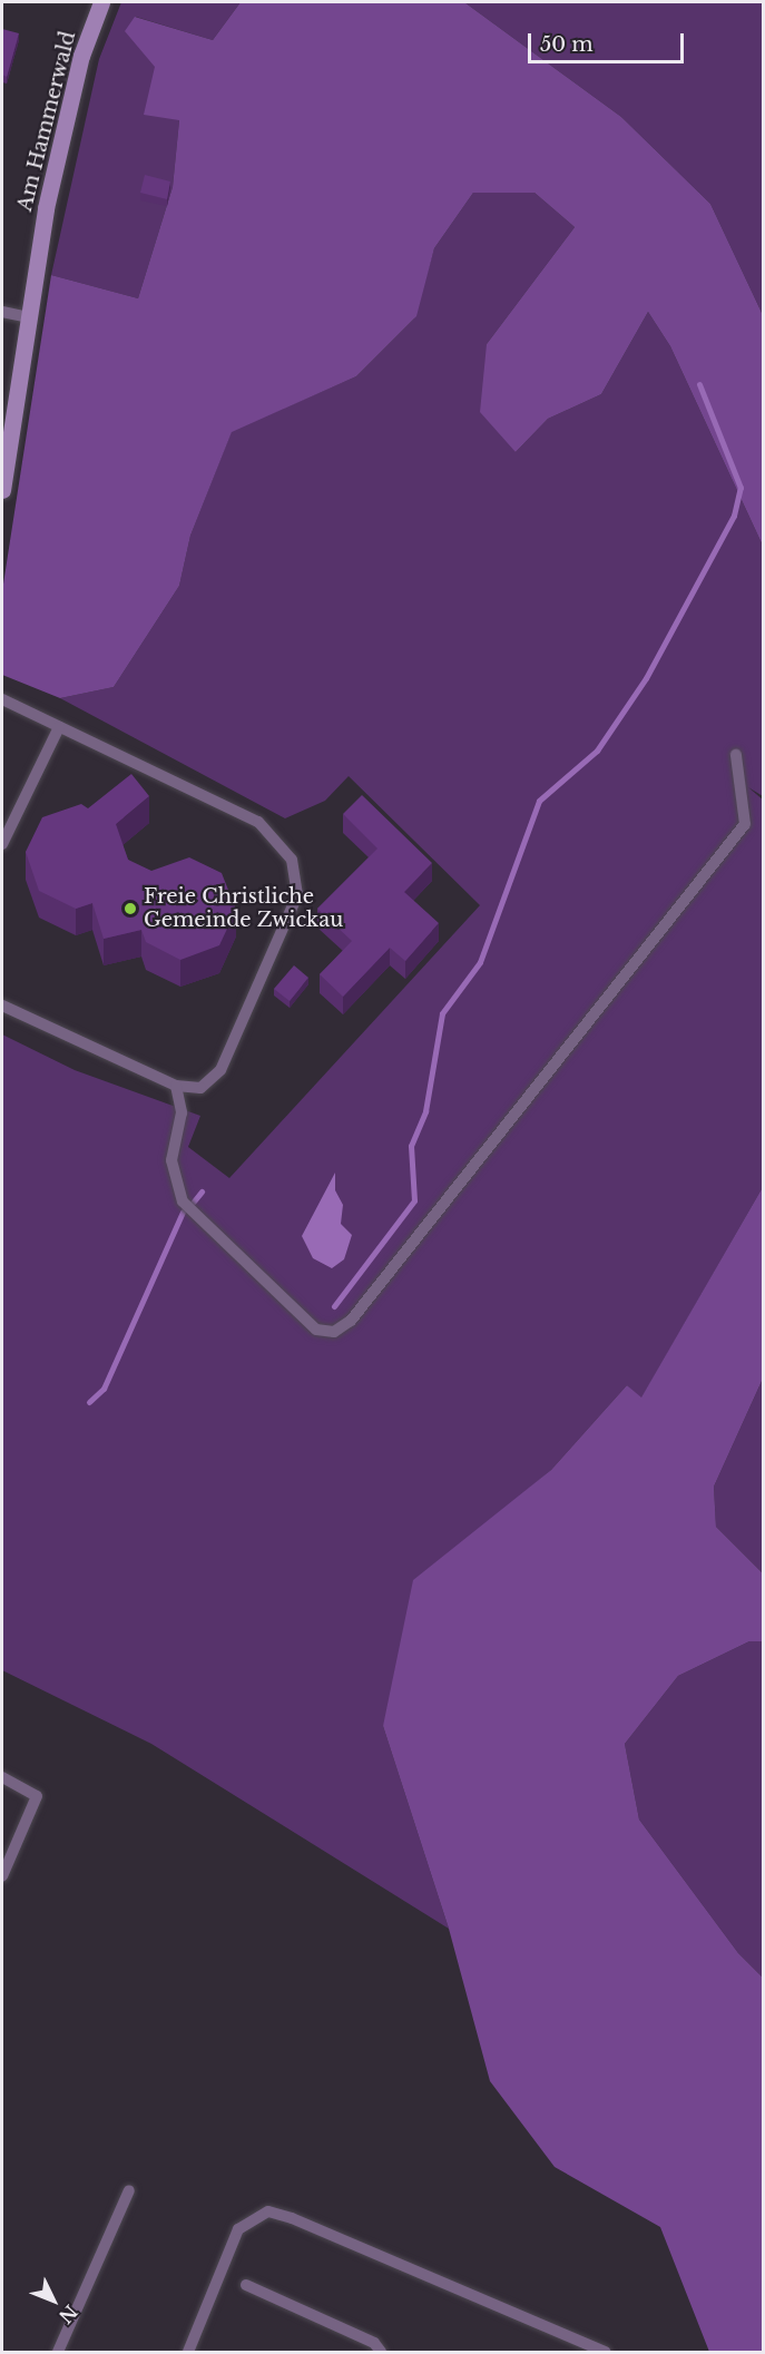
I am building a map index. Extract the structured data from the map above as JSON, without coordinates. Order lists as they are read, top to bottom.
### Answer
{
  "streets": {
    "main road": ["Am Hammerwald"]
  },
  "places": ["Freie Christliche Gemeinde Zwickau"],
  "scale_bar": "50 m",
  "north": "bottom right"
}
